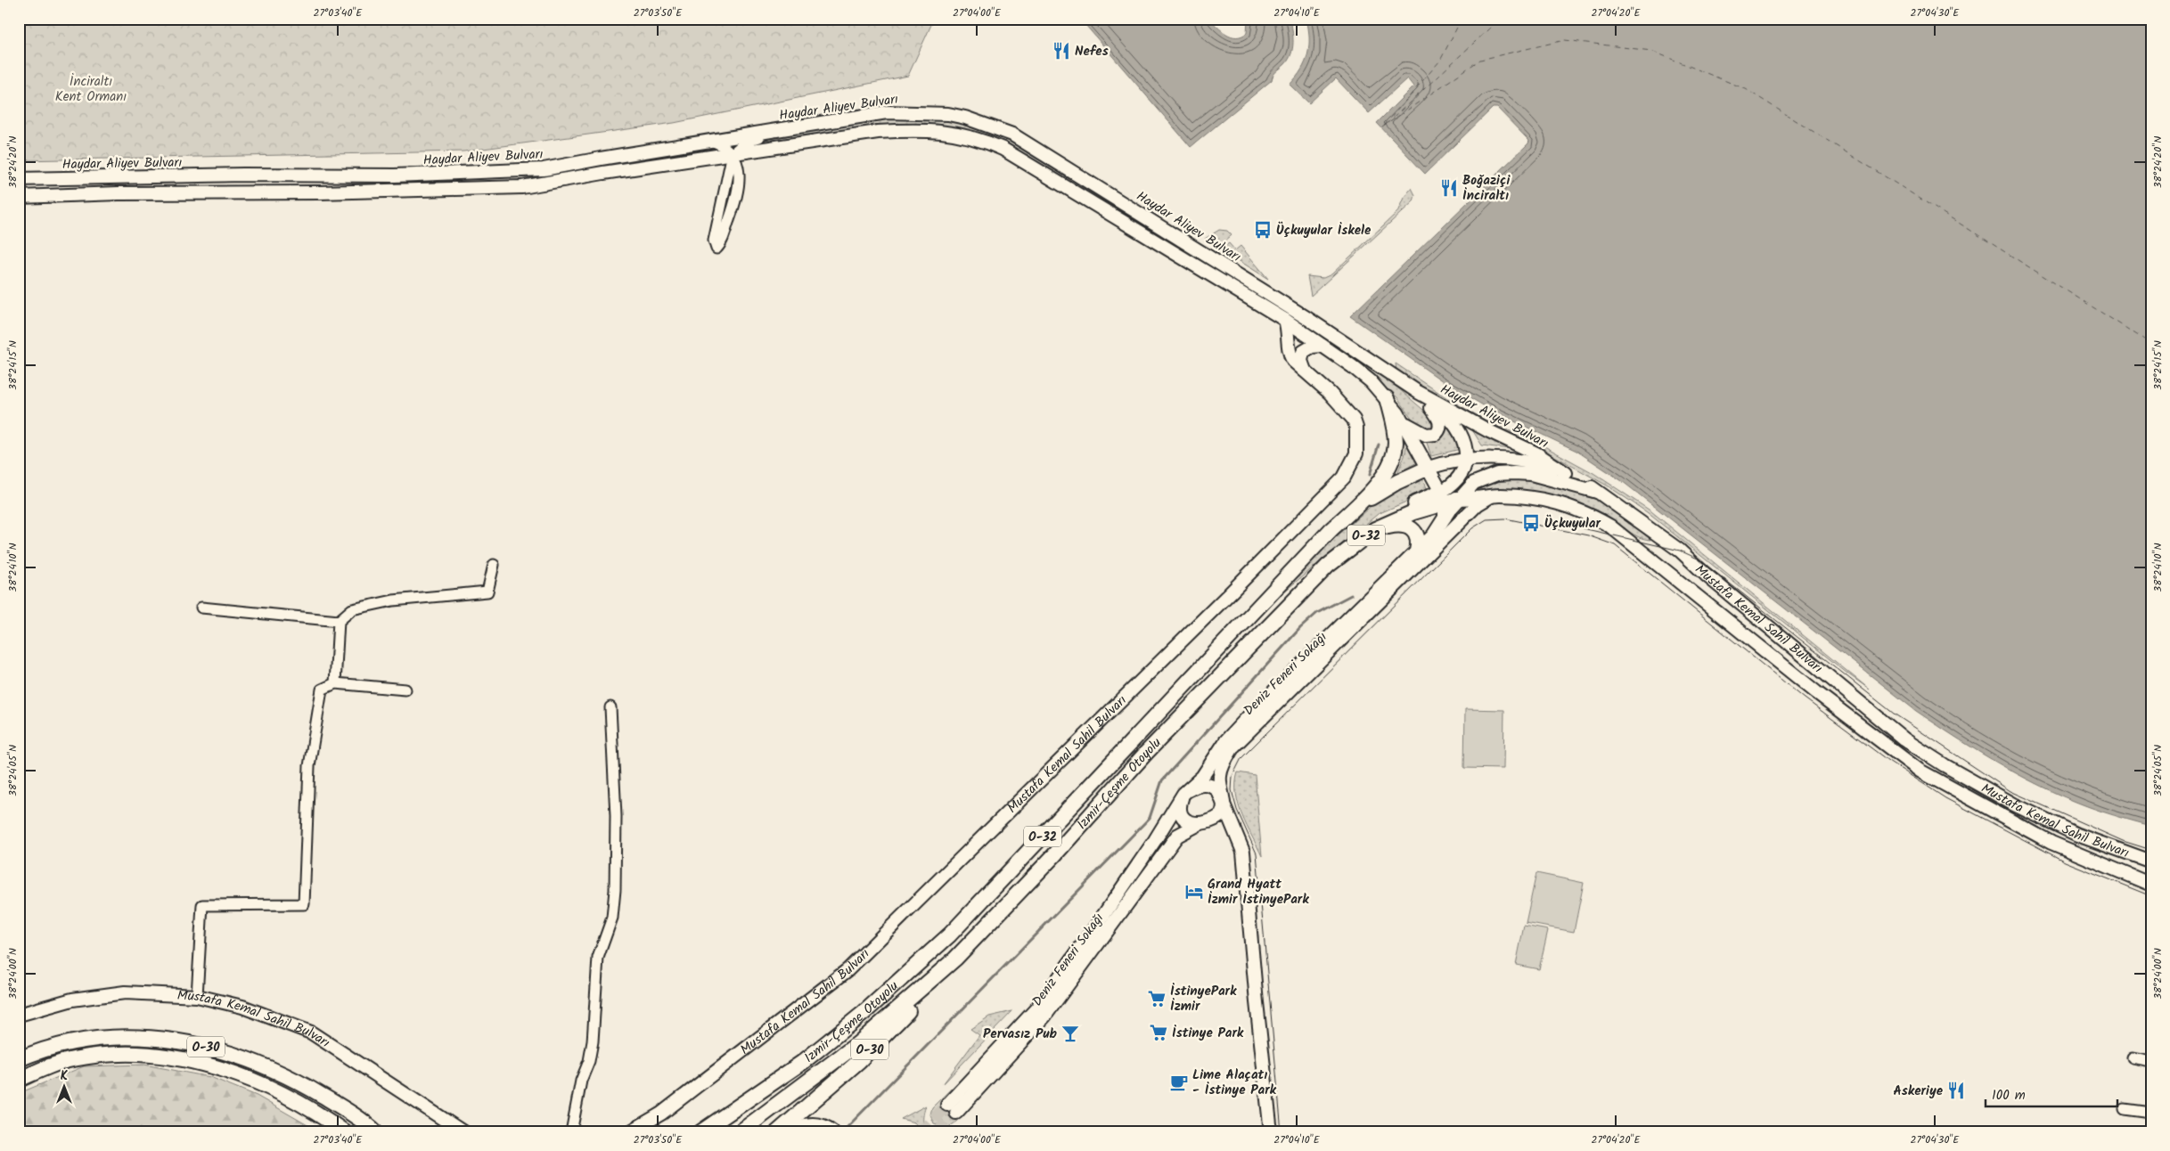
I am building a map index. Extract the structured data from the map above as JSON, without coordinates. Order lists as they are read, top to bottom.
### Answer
{
  "streets": {
    "highway": [
      "O-32",
      "Mustafa Kemal Sahil Bulvarı",
      "İzmir-Çeşme Otoyolu",
      "O-30"
    ],
    "main road": ["Haydar Aliyev Bulvarı", "Deniz Feneri Sokağı"]
  },
  "crossings": [
    ["Haydar Aliyev Bulvarı", "Mustafa Kemal Sahil Bulvarı"],
    ["Mustafa Kemal Sahil Bulvarı", "İzmir-Çeşme Otoyolu"],
    ["İzmir-Çeşme Otoyolu", "O-30"]
  ],
  "parks": ["İnciraltı Kent Ormanı"],
  "places": {
    "restaurant": ["Nefes", "Boğaziçi İnciraltı", "Askeriye"],
    "bus stop": ["Üçkuyular İskele", "Üçkuyular"],
    "hotel": ["Grand Hyatt İzmir İstinyePark"],
    "supermarket": ["İstinyePark İzmir", "İstinye Park"],
    "bar": ["Pervasız Pub"],
    "cafe": ["Lime Alaçatı - İstinye Park"]
  },
  "scale_bar": "100 m",
  "north": "top",
  "coordinates": [
    "27°03'40\"E",
    "27°03'50\"E",
    "27°04'00\"E",
    "27°04'10\"E",
    "27°04'20\"E",
    "27°04'30\"E",
    "38°24'20\"N",
    "38°24'15\"N",
    "38°24'10\"N",
    "38°24'05\"N",
    "38°24'00\"N"
  ]
}
